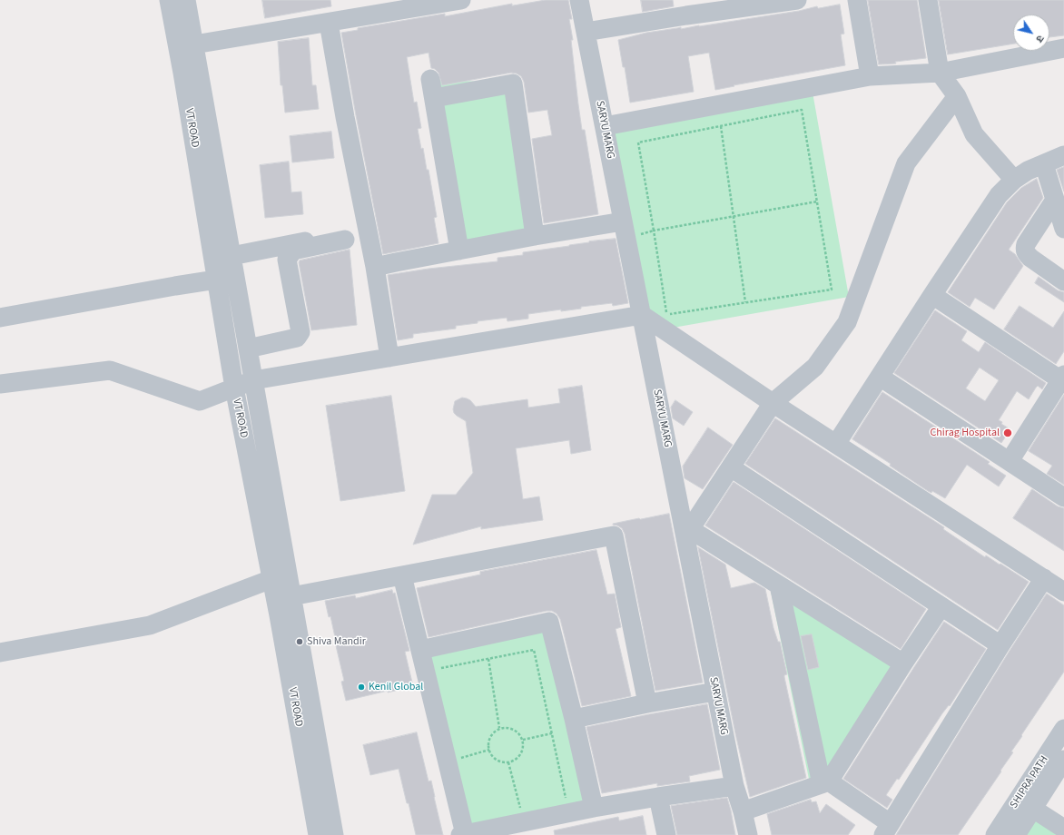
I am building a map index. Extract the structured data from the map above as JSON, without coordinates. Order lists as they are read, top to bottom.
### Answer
{
  "streets": {
    "street": ["VT ROAD", "SARYU MARG", "SHIPRA PATH"]
  },
  "places": ["Chirag Hospital", "Shiva Mandir", "Kenil Global"],
  "north": "bottom right"
}
